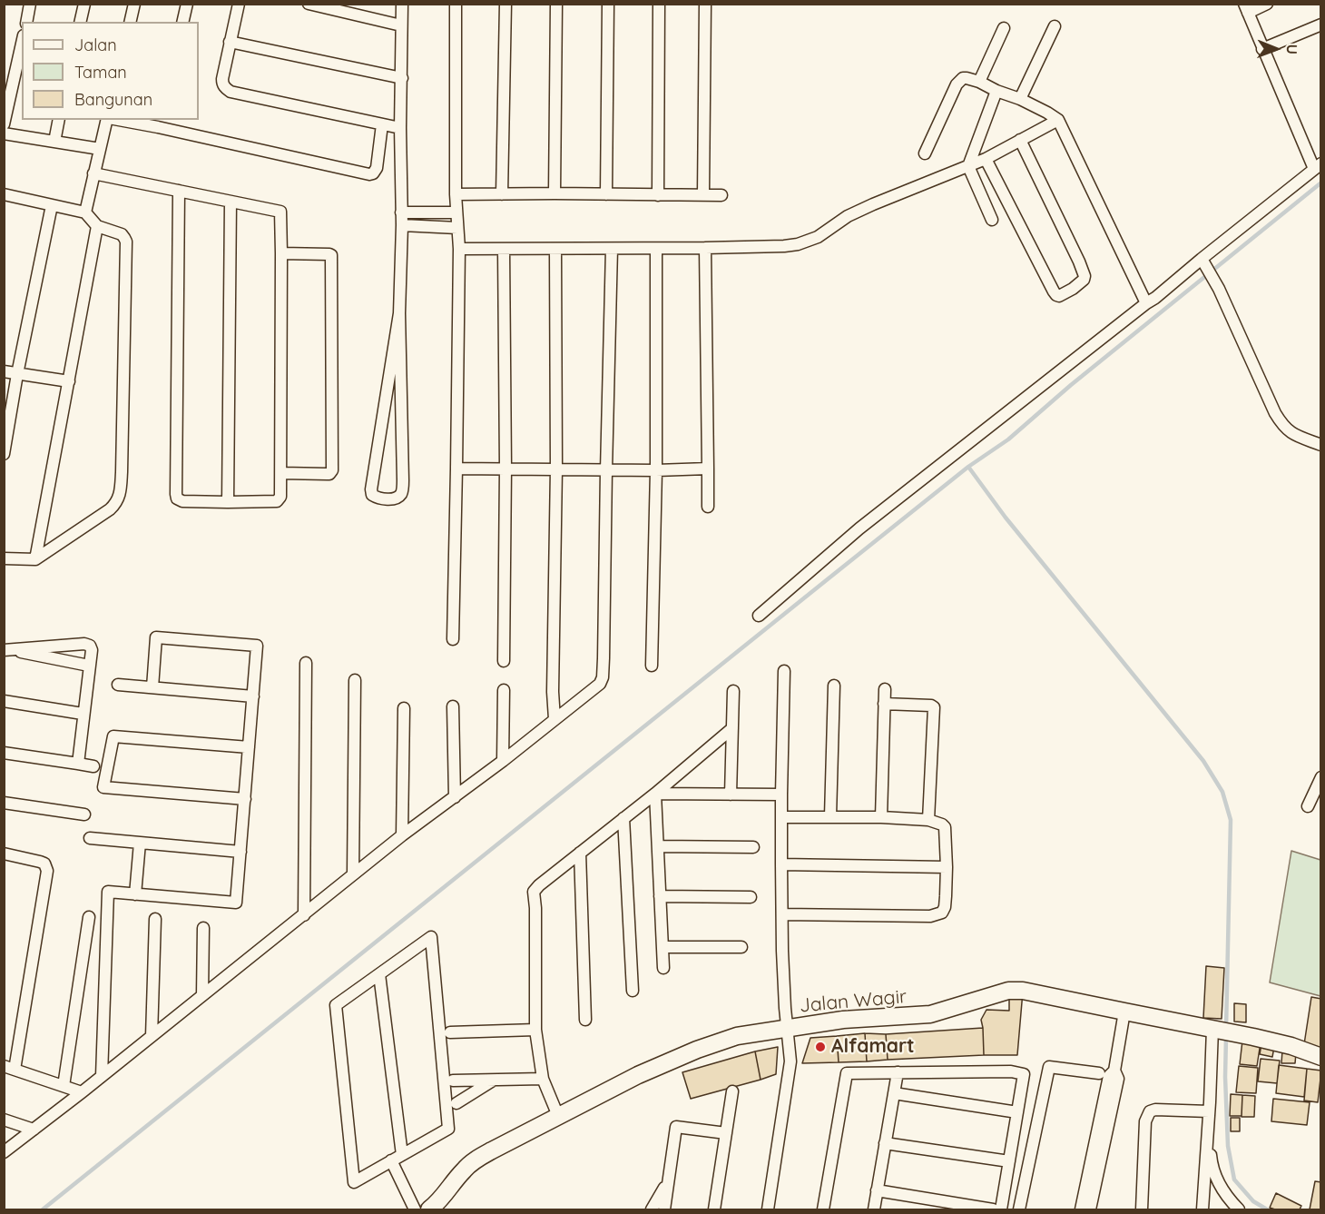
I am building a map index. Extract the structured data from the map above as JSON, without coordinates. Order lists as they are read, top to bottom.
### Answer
{
  "streets": {
    "street": ["Jalan Wagir"]
  },
  "places": ["Alfamart"],
  "legend": ["Jalan", "Taman", "Bangunan"],
  "north": "right"
}
